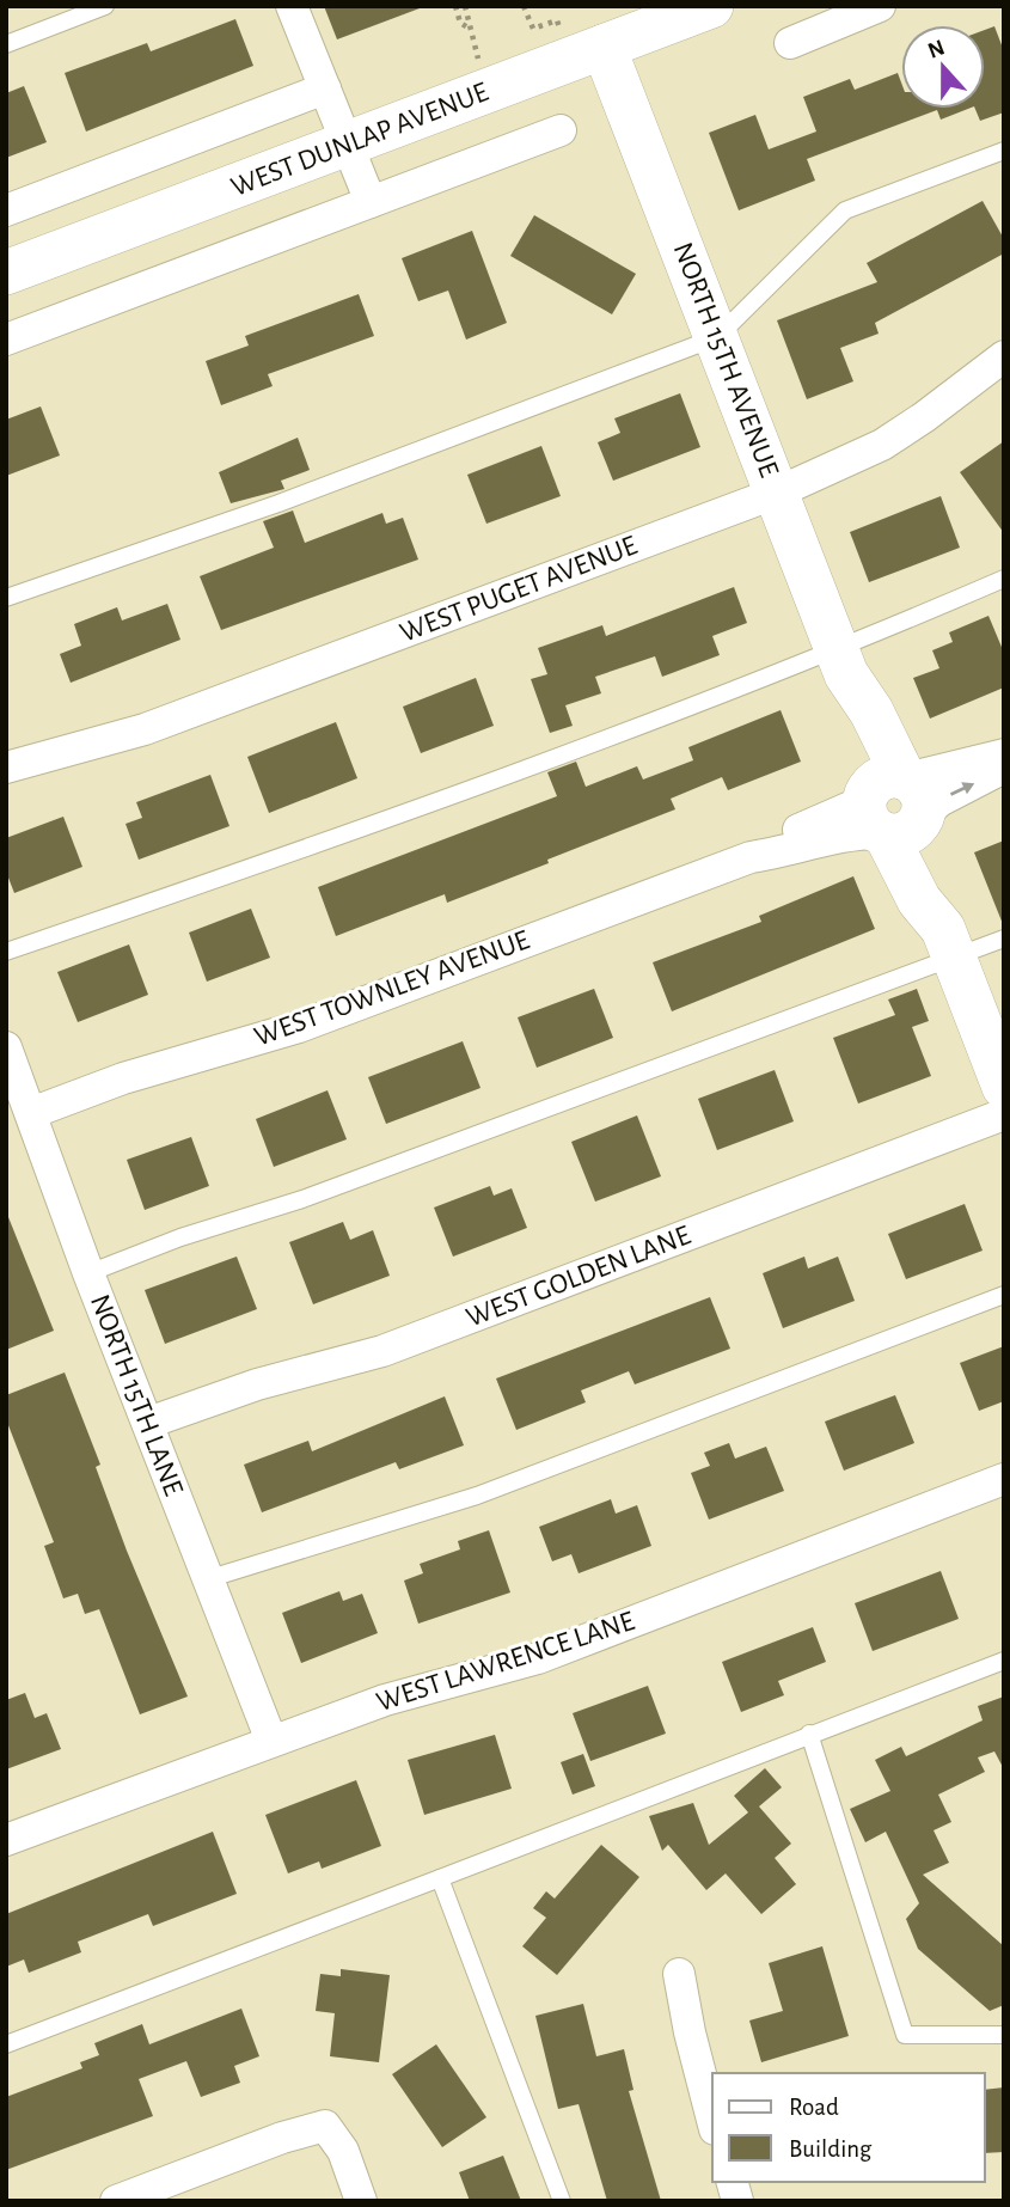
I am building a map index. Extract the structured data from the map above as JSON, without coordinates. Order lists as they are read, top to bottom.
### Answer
{
  "streets": {
    "street": [
      "WEST DUNLAP AVENUE",
      "NORTH 15TH AVENUE",
      "WEST PUGET AVENUE",
      "WEST TOWNLEY AVENUE",
      "WEST GOLDEN LANE",
      "NORTH 15TH LANE",
      "WEST LAWRENCE LANE"
    ]
  },
  "crossings": [
    ["WEST DUNLAP AVENUE", "NORTH 15TH AVENUE"],
    ["NORTH 15TH AVENUE", "WEST PUGET AVENUE"],
    ["NORTH 15TH AVENUE", "WEST TOWNLEY AVENUE"],
    ["WEST TOWNLEY AVENUE", "NORTH 15TH LANE"],
    ["WEST GOLDEN LANE", "NORTH 15TH LANE"],
    ["NORTH 15TH LANE", "WEST LAWRENCE LANE"]
  ],
  "legend": ["Road", "Building"],
  "north": "top"
}
